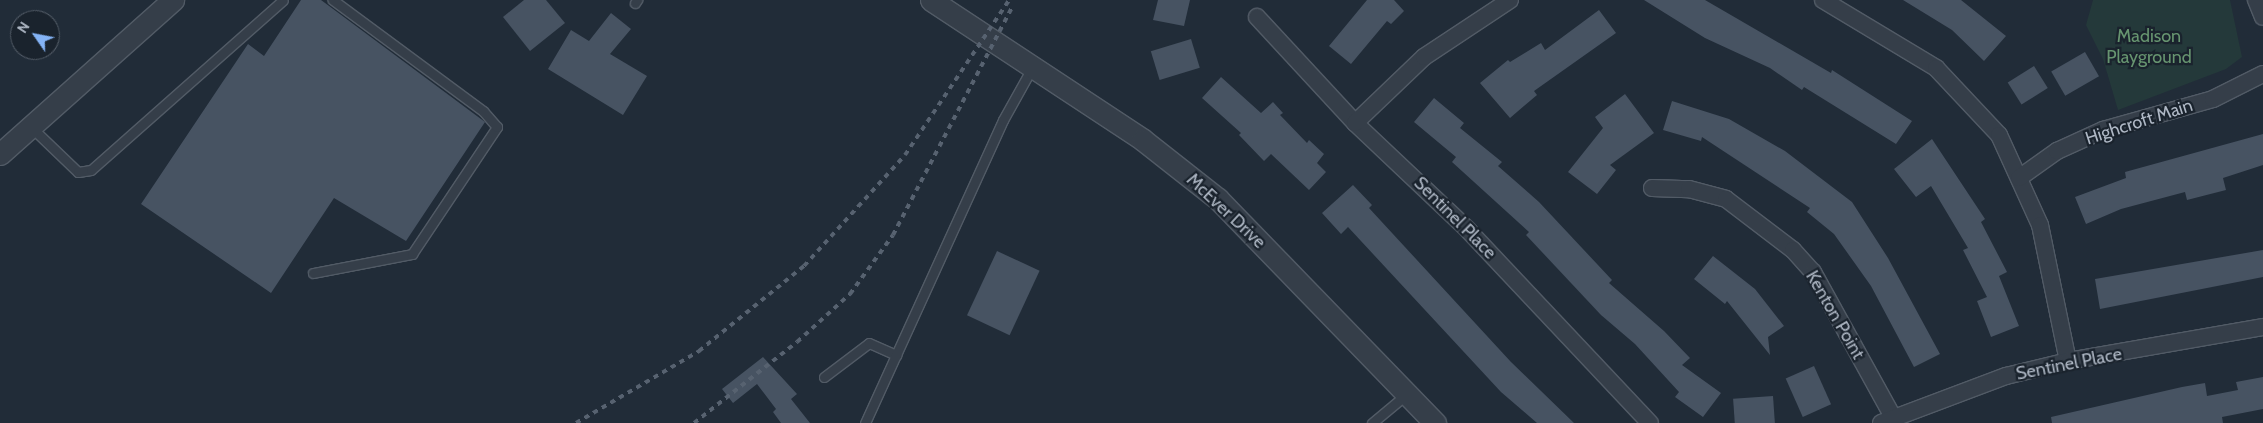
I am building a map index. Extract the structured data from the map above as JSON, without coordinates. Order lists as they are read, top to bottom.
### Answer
{
  "streets": {
    "street": [
      "Highcroft Main",
      "McEver Drive",
      "Sentinel Place",
      "Kenton Point"
    ]
  },
  "crossings": [
    ["Sentinel Place", "Kenton Point"]
  ],
  "parks": ["Madison Playground"],
  "north": "top left"
}
